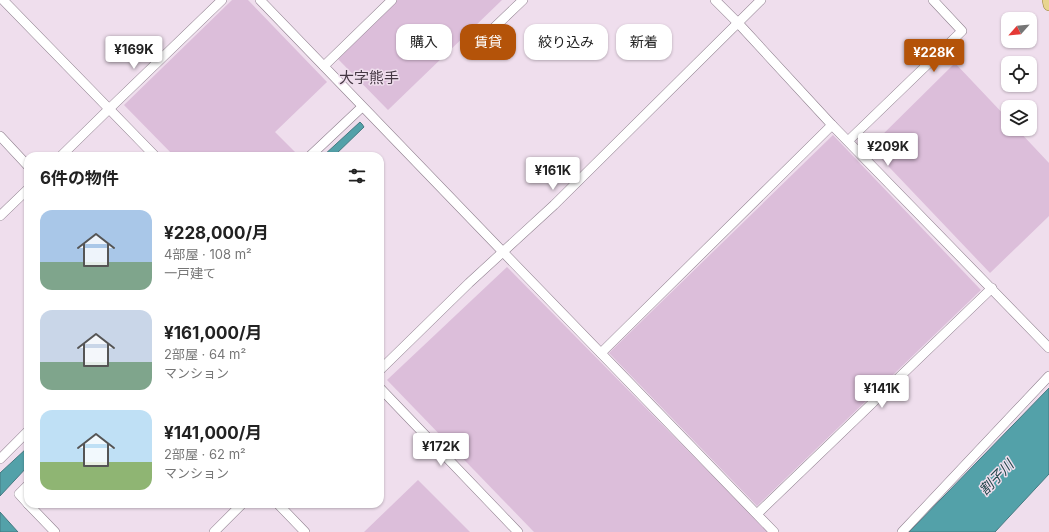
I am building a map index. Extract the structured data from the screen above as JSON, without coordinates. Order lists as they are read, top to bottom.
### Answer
{
  "districts": ["大字熊手"],
  "water": ["割子川"],
  "north": "bottom left",
  "page": {
    "chip": [
      "購入",
      "賃貸",
      "絞り込み",
      "新着"
    ],
    "price": [
      "¥169K",
      "¥228K",
      "¥209K",
      "¥161K",
      "¥141K",
      "¥172K"
    ],
    "heading": "6件の物件",
    "list": [
      {
        "name": "¥228,000/月",
        "note": "4部屋 · 108 m² · 一戸建て"
      },
      {
        "name": "¥161,000/月",
        "note": "2部屋 · 64 m² · マンション"
      },
      {
        "name": "¥141,000/月",
        "note": "2部屋 · 62 m² · マンション"
      }
    ]
  }
}
